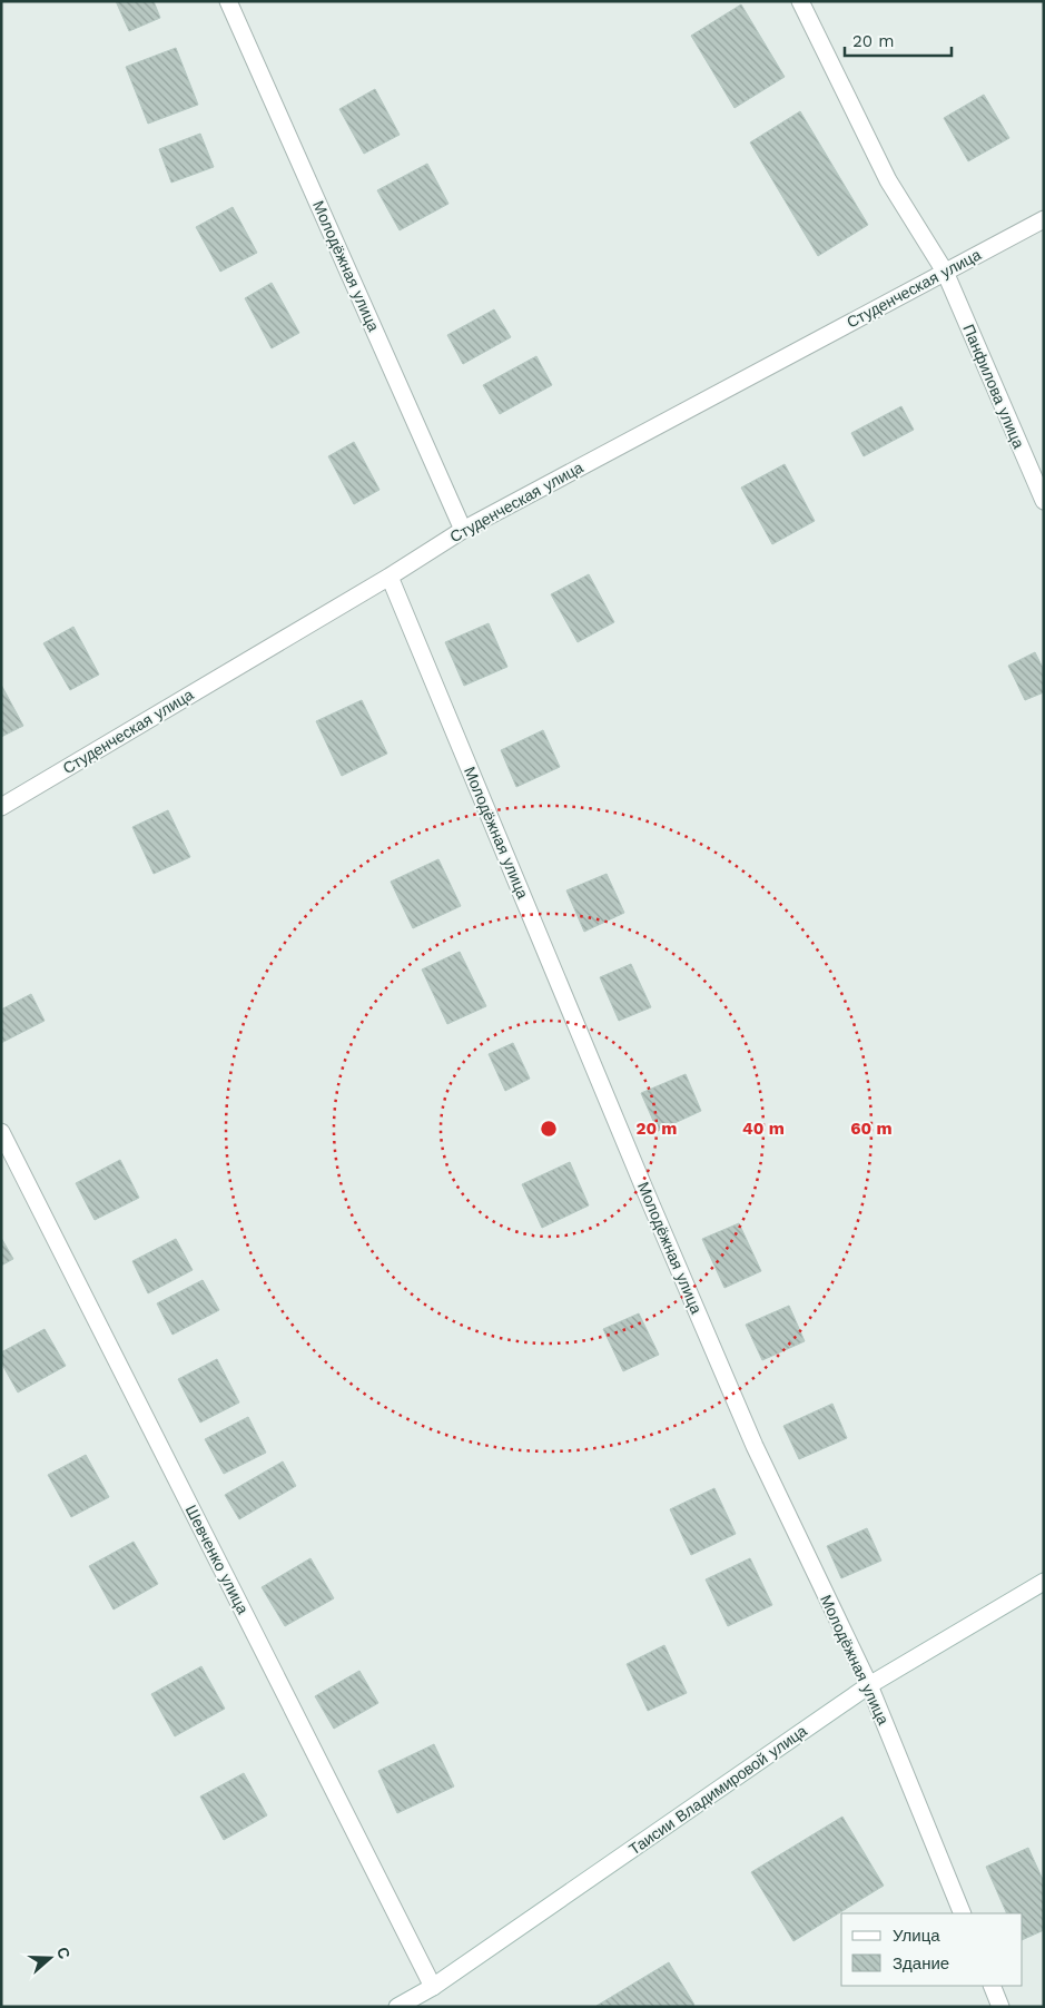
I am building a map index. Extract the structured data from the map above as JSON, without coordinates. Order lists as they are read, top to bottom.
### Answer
{
  "streets": {
    "street": [
      "Молодёжная улица",
      "Студенческая улица",
      "Панфилова улица",
      "Шевченко улица",
      "Таисии Владимировой улица"
    ]
  },
  "crossings": [
    ["Молодёжная улица", "Студенческая улица"],
    ["Молодёжная улица", "Таисии Владимировой улица"],
    ["Студенческая улица", "Панфилова улица"],
    ["Шевченко улица", "Таисии Владимировой улица"]
  ],
  "legend": ["Улица", "Здание"],
  "scale_bar": "20 m",
  "north": "right",
  "rings": ["20 m", "40 m", "60 m"]
}
